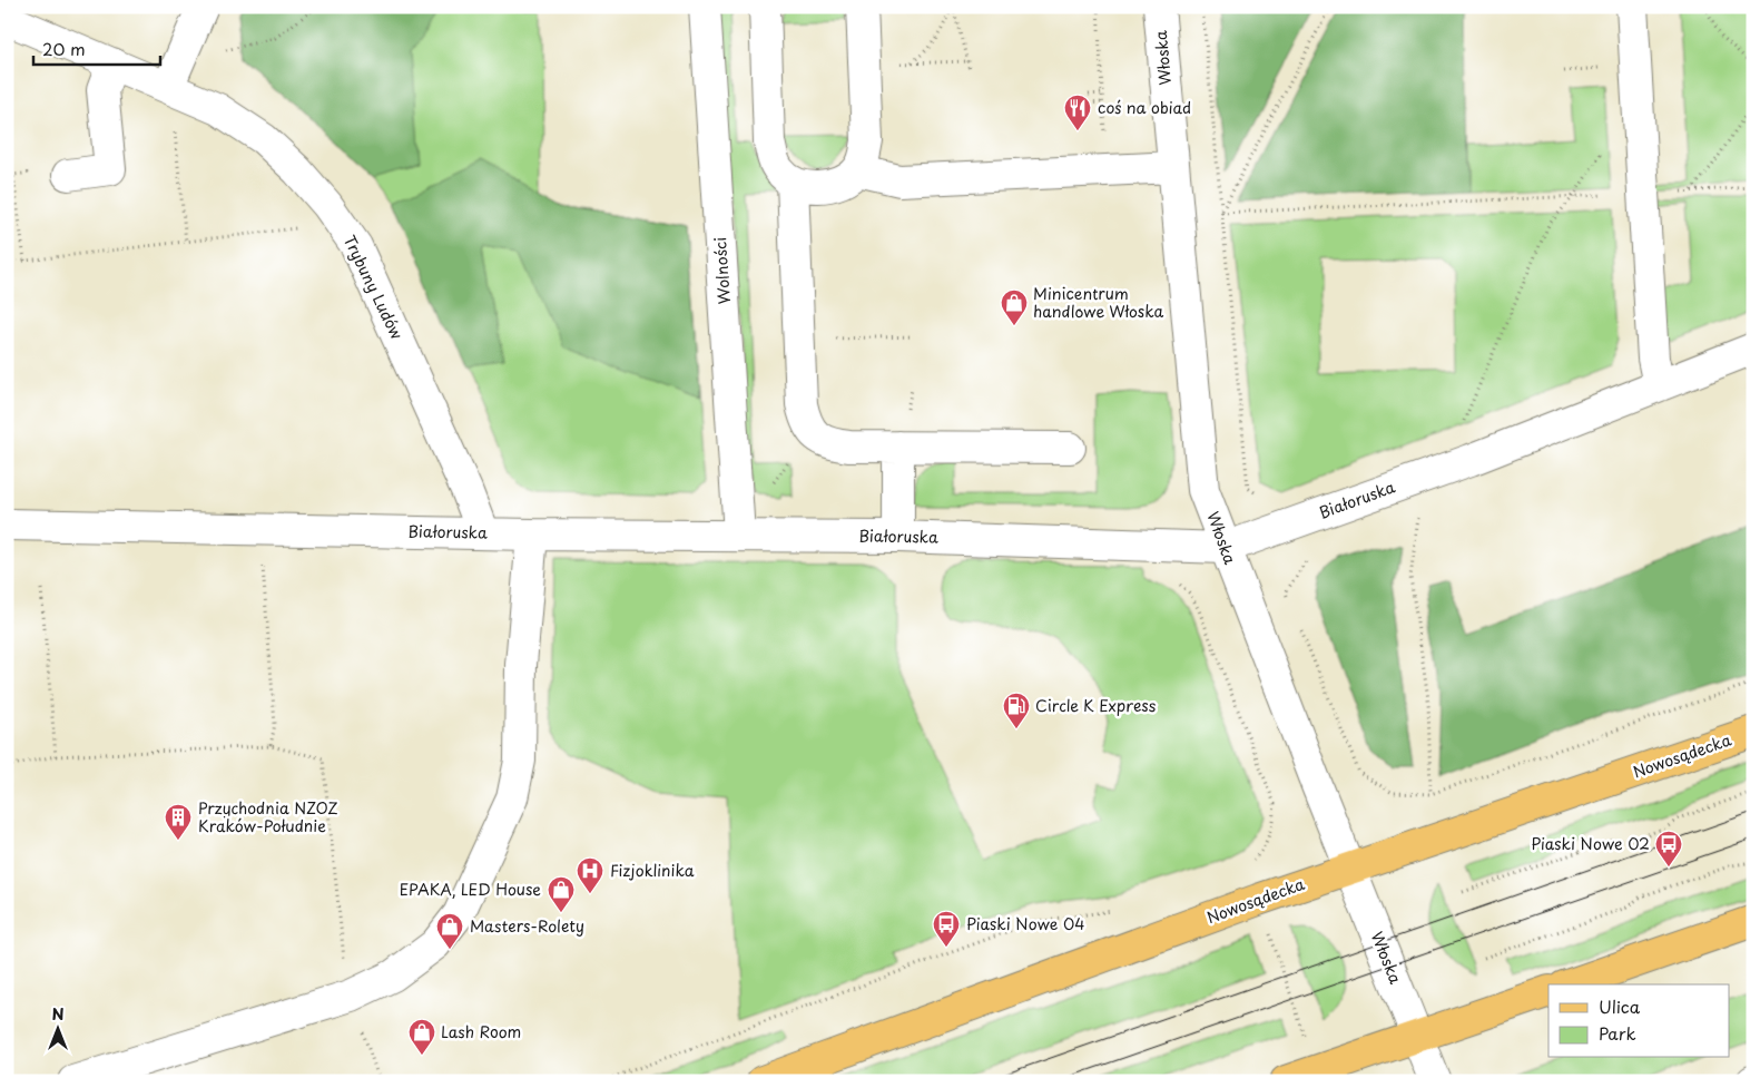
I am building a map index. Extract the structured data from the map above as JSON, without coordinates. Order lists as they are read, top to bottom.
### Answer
{
  "streets": {
    "main road": ["Nowosądecka"],
    "street": [
      "Włoska",
      "Wolności",
      "Trybuny Ludów",
      "Białoruska"
    ]
  },
  "crossings": [
    ["Włoska", "Białoruska"],
    ["Włoska", "Nowosądecka"],
    ["Wolności", "Białoruska"],
    ["Trybuny Ludów", "Białoruska"]
  ],
  "places": {
    "restaurant": ["coś na obiad"],
    "shop": [
      "Minicentrum handlowe Włoska",
      "EPAKA, LED House",
      "Masters-Rolety",
      "Lash Room"
    ],
    "fuel station": ["Circle K Express"],
    "building": ["Przychodnia NZOZ Kraków-Południe"],
    "bus stop": ["Piaski Nowe 02", "Piaski Nowe 04"],
    "hospital": ["Fizjoklinika"]
  },
  "legend": ["Ulica", "Park"],
  "scale_bar": "20 m",
  "north": "top"
}
